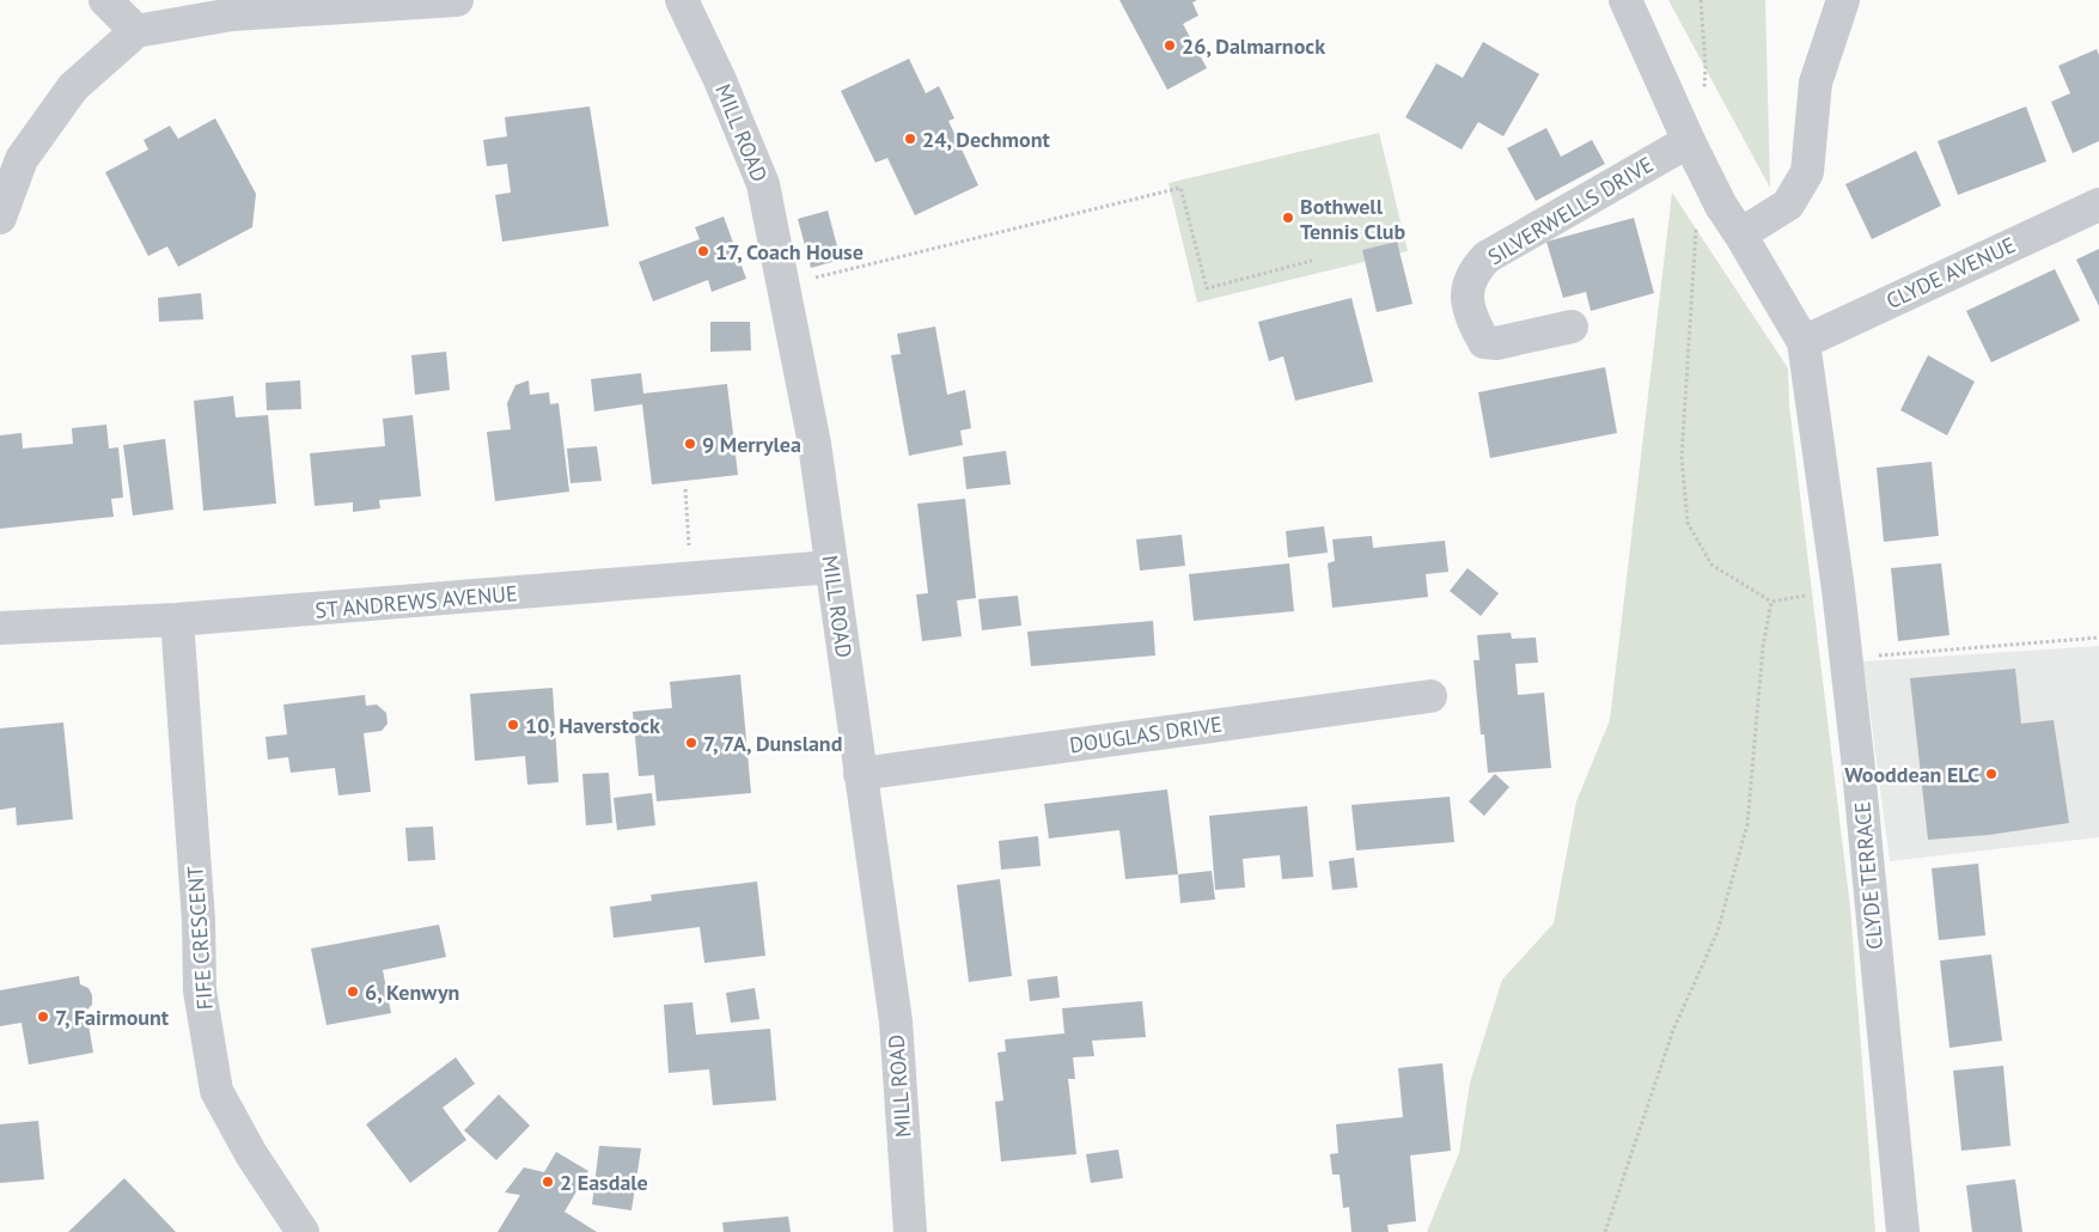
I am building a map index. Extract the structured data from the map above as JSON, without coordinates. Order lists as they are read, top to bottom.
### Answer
{
  "streets": {
    "street": [
      "MILL ROAD",
      "SILVERWELLS DRIVE",
      "CLYDE AVENUE",
      "ST ANDREWS AVENUE",
      "DOUGLAS DRIVE",
      "CLYDE TERRACE",
      "FIFE CRESCENT"
    ]
  },
  "crossings": [
    ["MILL ROAD", "ST ANDREWS AVENUE"],
    ["MILL ROAD", "DOUGLAS DRIVE"],
    ["CLYDE AVENUE", "CLYDE TERRACE"],
    ["ST ANDREWS AVENUE", "FIFE CRESCENT"]
  ],
  "places": [
    "26, Dalmarnock",
    "24, Dechmont",
    "Bothwell Tennis Club",
    "17, Coach House",
    "9 Merrylea",
    "10, Haverstock",
    "7, 7A, Dunsland",
    "Wooddean ELC",
    "6, Kenwyn",
    "7, Fairmount",
    "2 Easdale"
  ]
}
